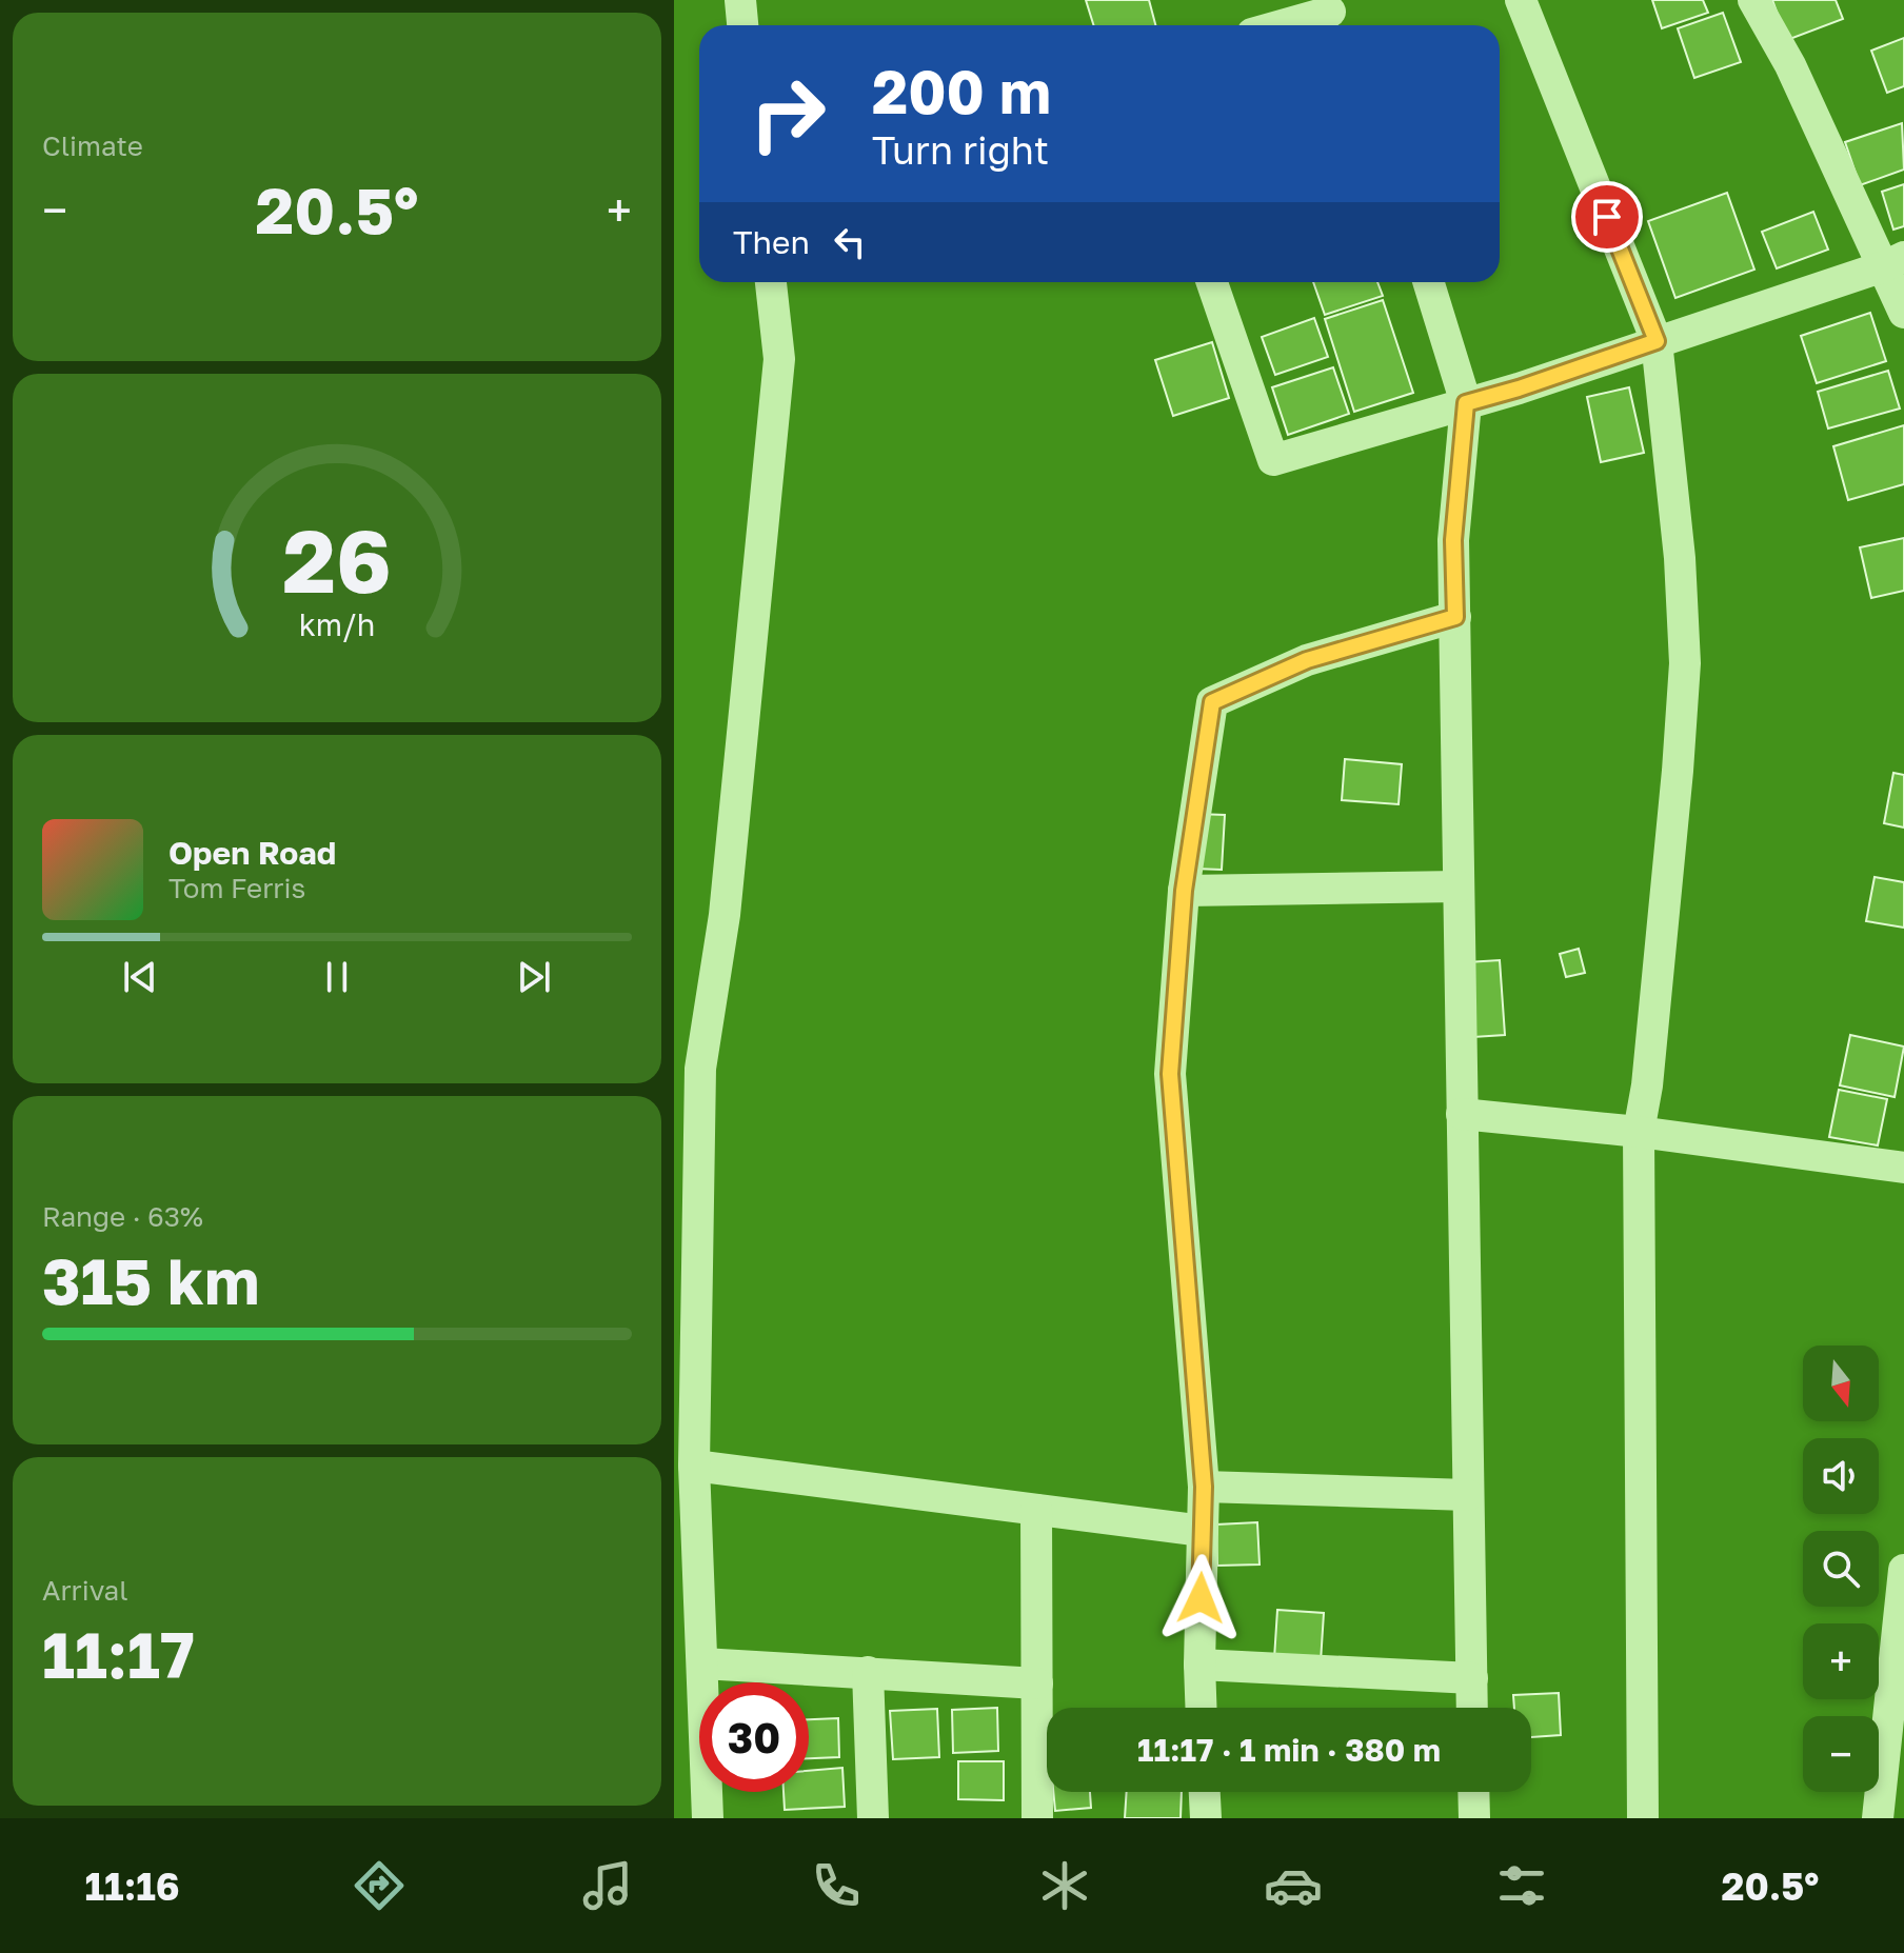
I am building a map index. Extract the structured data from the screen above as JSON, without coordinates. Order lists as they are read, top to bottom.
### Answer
{
  "north": "bottom",
  "page": {
    "tile": [
      "Climate",
      ["Range · 63%", "315 km"],
      ["Arrival", "11:17"]
    ],
    "turn": ["200 m", "Turn right"],
    "heat": ["−", "20.5°", "+"],
    "then": "Then",
    "song": ["Open Road", "Tom Ferris"],
    "map_buttons": ["+", "−"],
    "limit": "30",
    "trip": "11:17 · 1 min · 380 m",
    "tabs": ["11:16", "20.5°"],
    "gauge": ["26", "km/h"]
  }
}
